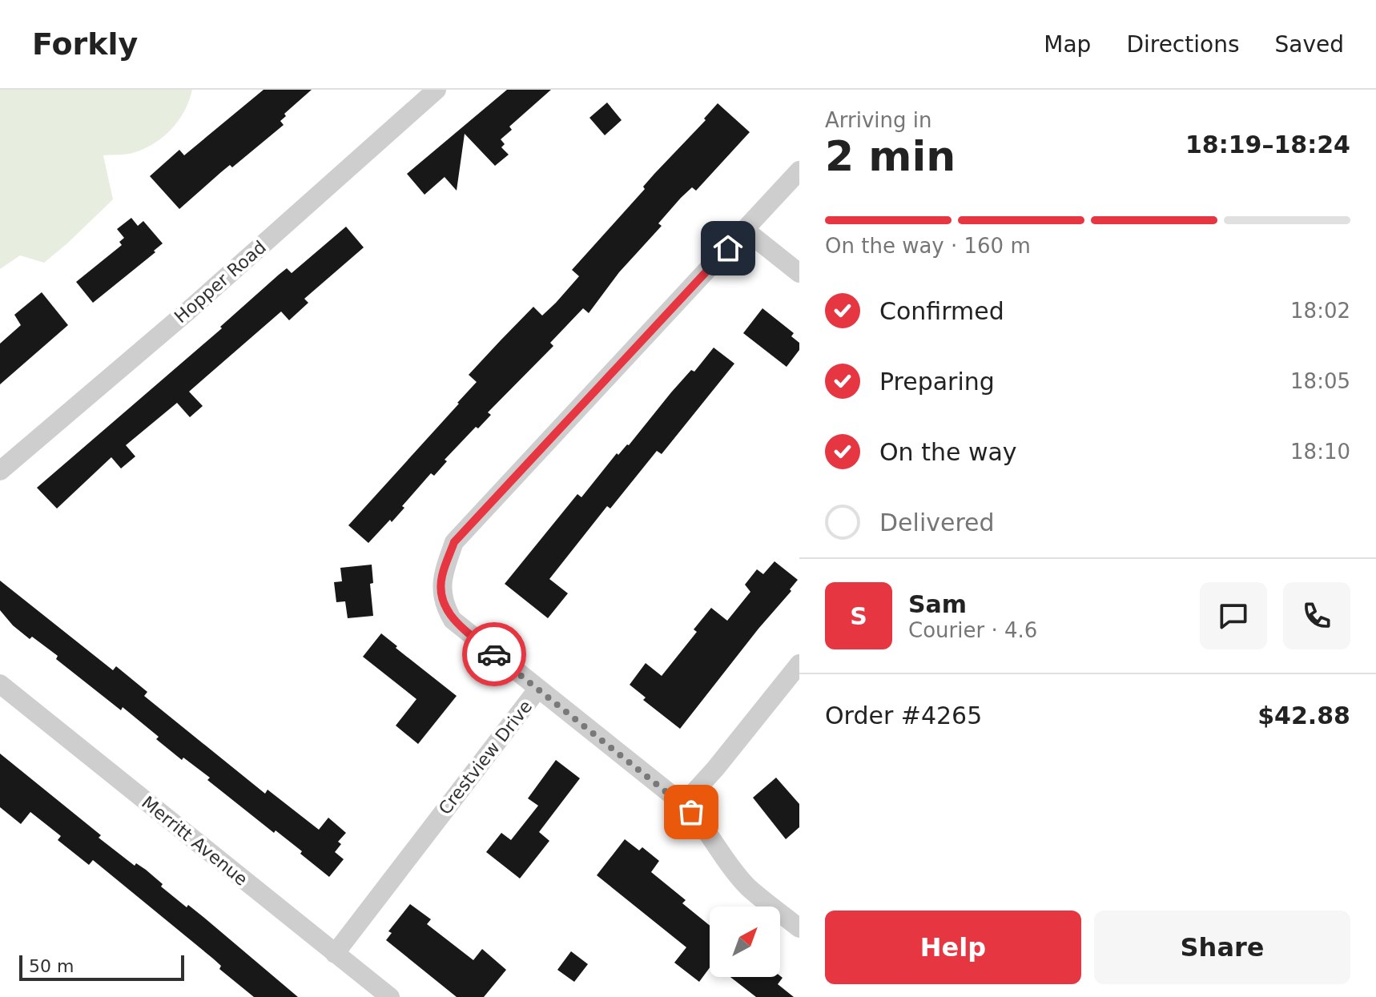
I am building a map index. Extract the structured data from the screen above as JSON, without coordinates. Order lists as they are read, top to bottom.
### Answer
{
  "streets": {
    "street": ["Hopper Road", "Crestview Drive", "Merritt Avenue"]
  },
  "crossings": [
    ["Crestview Drive", "Merritt Avenue"]
  ],
  "scale_bar": "50 m",
  "north": "top right",
  "page": {
    "header": "Forkly",
    "nav": ["Map", "Directions", "Saved"],
    "heading": ["2 min", "Arriving in", "18:19–18:24"],
    "panel": [
      "Sam",
      "Courier · 4.6",
      "Order #4265",
      "$42.88"
    ],
    "bar": "On the way · 160 m",
    "list": [
      ["Confirmed", "18:02"],
      ["Preparing", "18:05"],
      ["On the way", "18:10"],
      "Delivered"
    ],
    "round": "S",
    "buttons": ["Help", "Share"],
    "scale": "50 m"
  }
}
